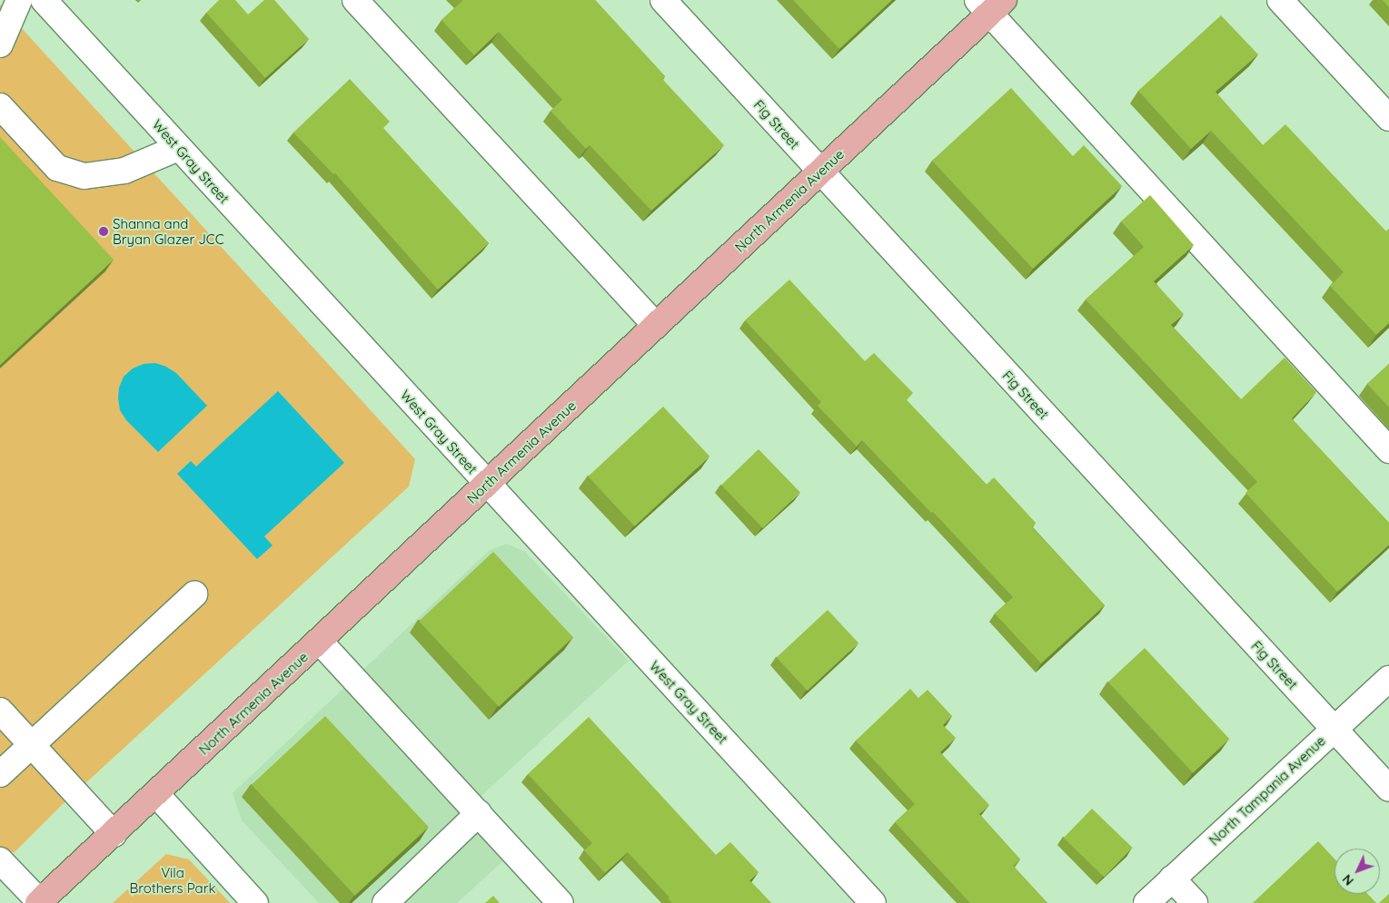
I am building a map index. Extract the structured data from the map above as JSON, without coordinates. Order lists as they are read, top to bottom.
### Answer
{
  "streets": {
    "main road": ["North Armenia Avenue"],
    "street": ["Fig Street", "West Gray Street", "North Tampania Avenue"]
  },
  "crossings": [
    ["Fig Street", "North Armenia Avenue"],
    ["Fig Street", "North Tampania Avenue"],
    ["West Gray Street", "North Armenia Avenue"]
  ],
  "parks": ["Vila Brothers Park"],
  "places": ["Shanna and Bryan Glazer JCC"],
  "north": "bottom left"
}
